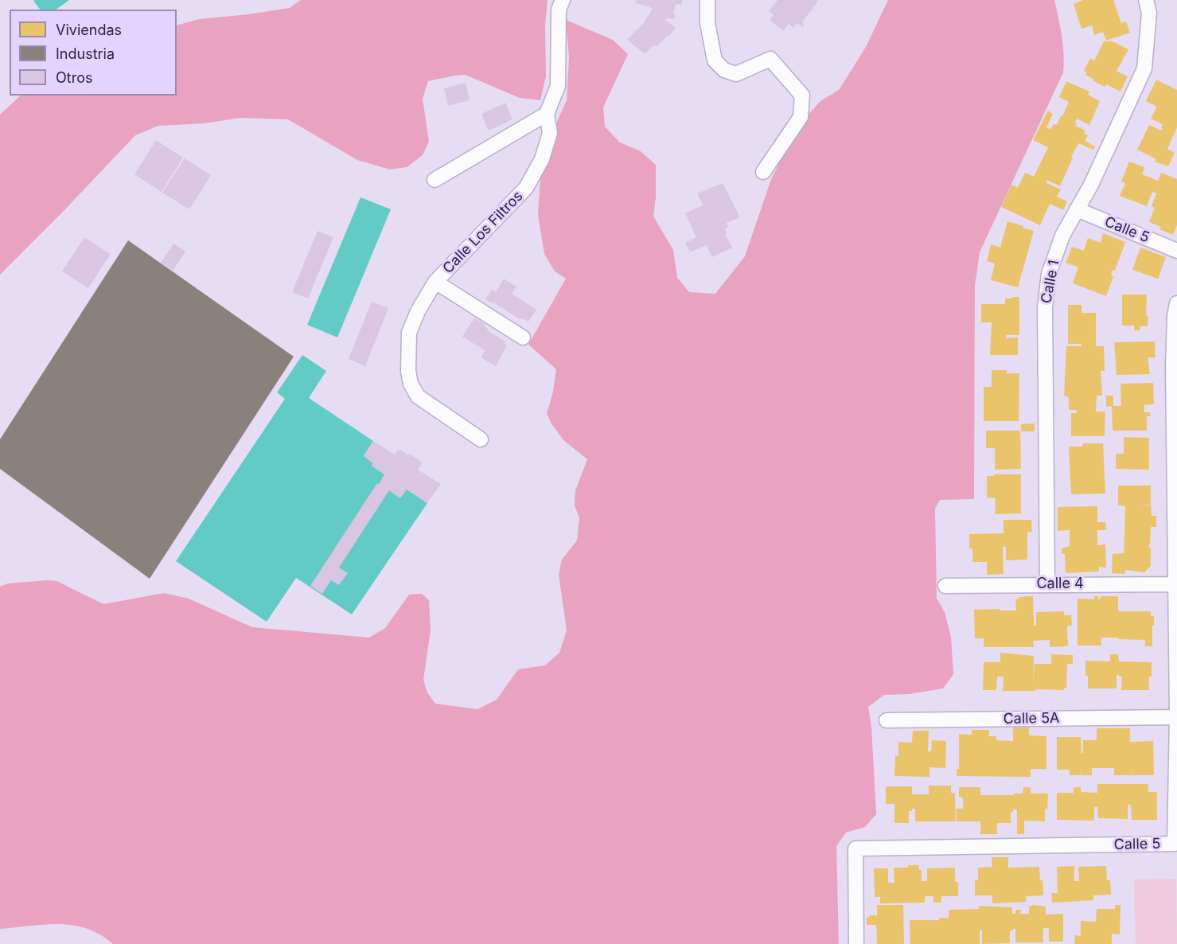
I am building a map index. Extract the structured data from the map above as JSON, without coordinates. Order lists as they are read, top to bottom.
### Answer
{
  "streets": {
    "street": [
      "Calle 5",
      "Calle Los Filtros",
      "Calle 1",
      "Calle 4",
      "Calle 5A"
    ]
  },
  "crossings": [
    ["Calle 5", "Calle 1"],
    ["Calle 5", "Calle 4"],
    ["Calle 5", "Calle 5A"],
    ["Calle 1", "Calle 4"]
  ],
  "legend": ["Viviendas", "Industria", "Otros"]
}
